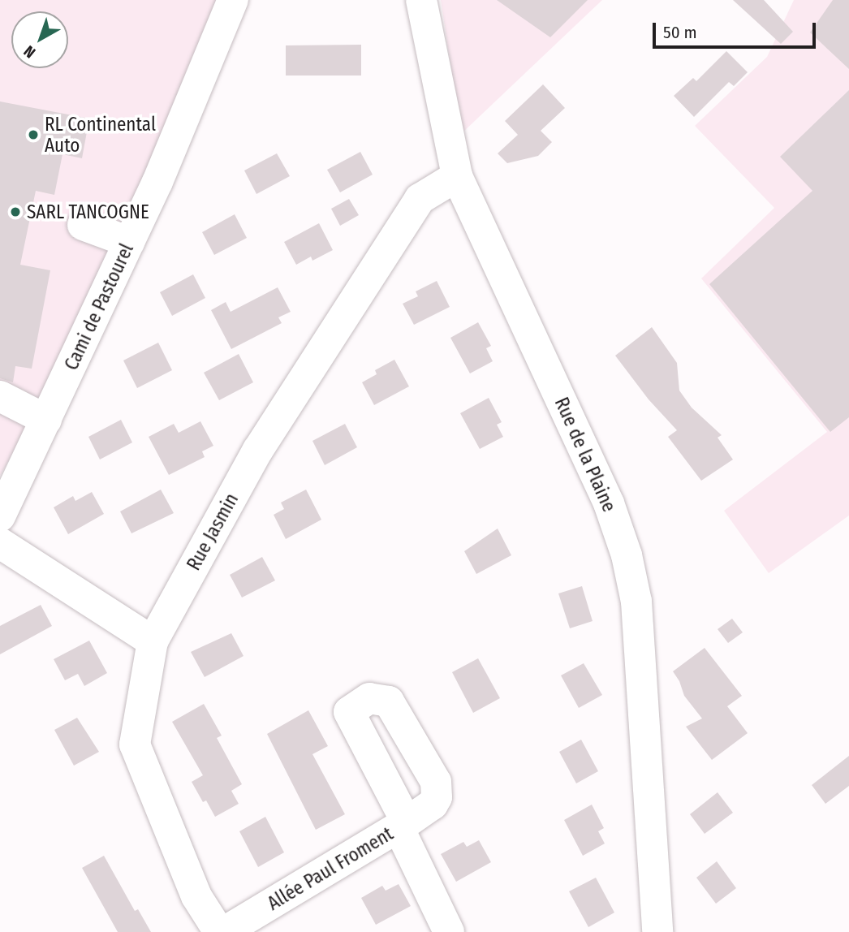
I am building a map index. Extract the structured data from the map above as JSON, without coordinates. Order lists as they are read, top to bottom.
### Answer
{
  "streets": {
    "street": [
      "Cami de Pastourel",
      "Rue de la Plaine",
      "Rue Jasmin",
      "Allée Paul Froment"
    ]
  },
  "crossings": [
    ["Rue de la Plaine", "Rue Jasmin"]
  ],
  "places": ["RL Continental Auto", "SARL TANCOGNE"],
  "scale_bar": "50 m",
  "north": "bottom left"
}
